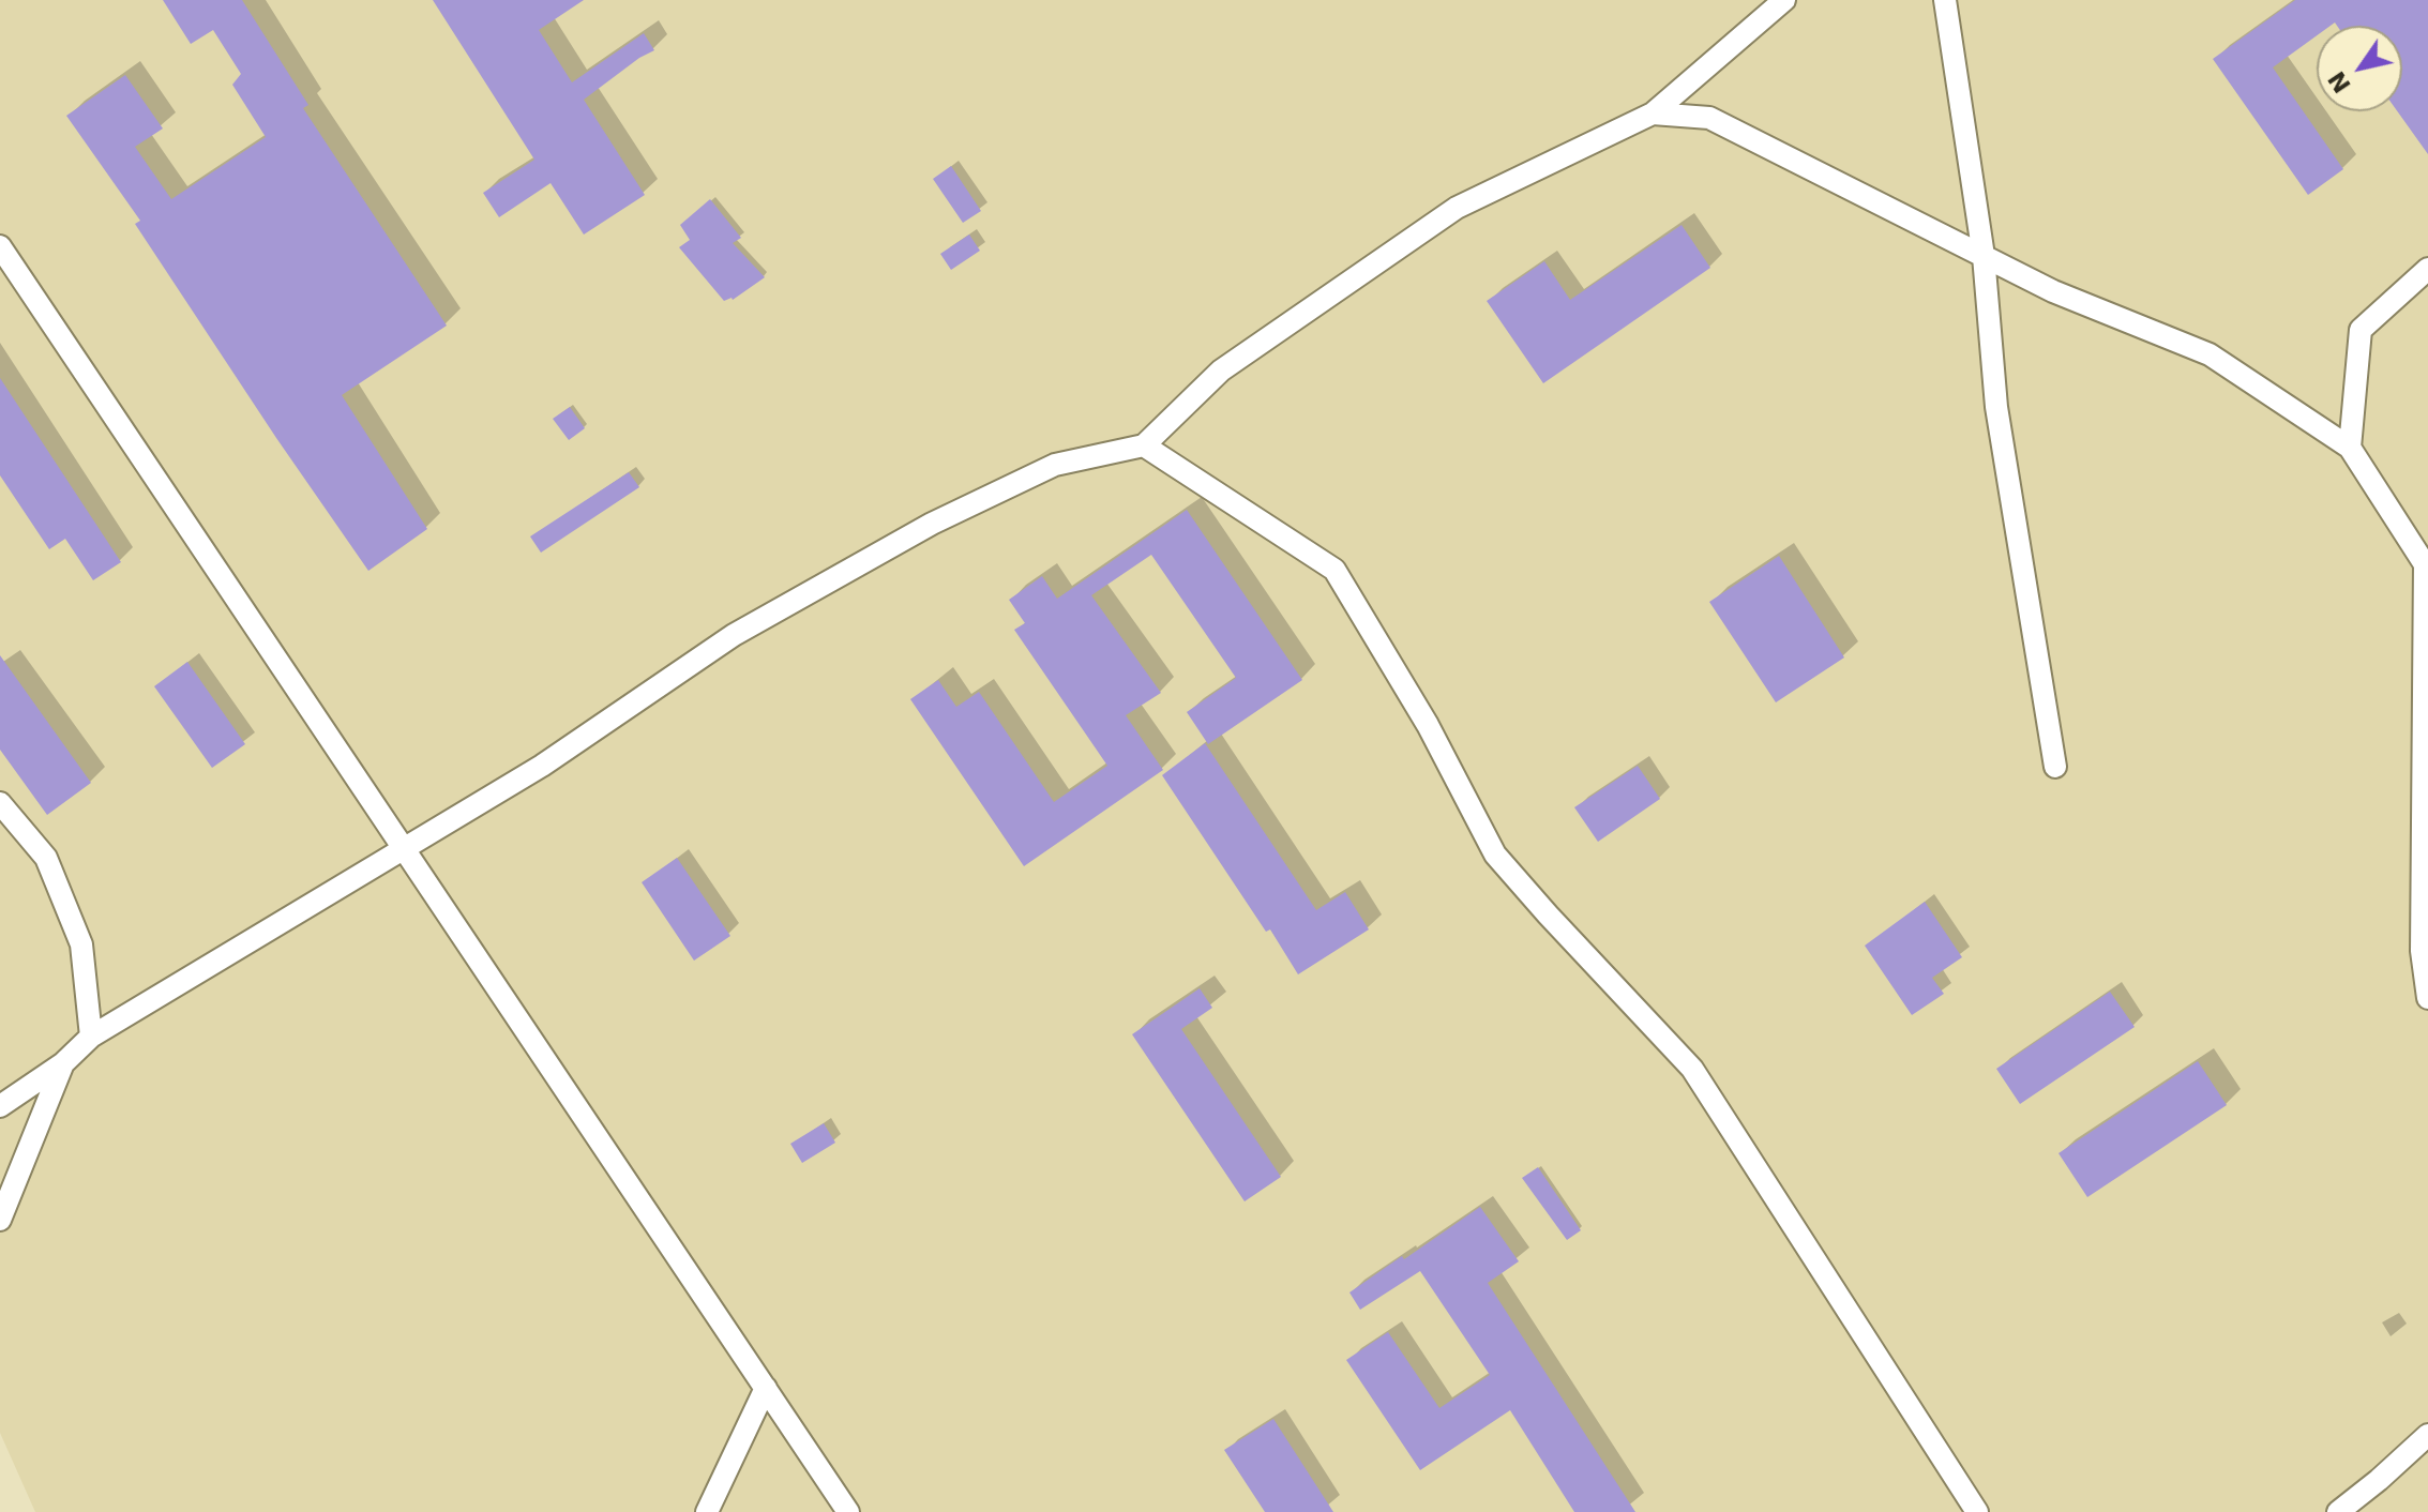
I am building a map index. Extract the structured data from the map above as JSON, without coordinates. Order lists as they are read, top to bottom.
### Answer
{
  "north": "bottom left"
}
